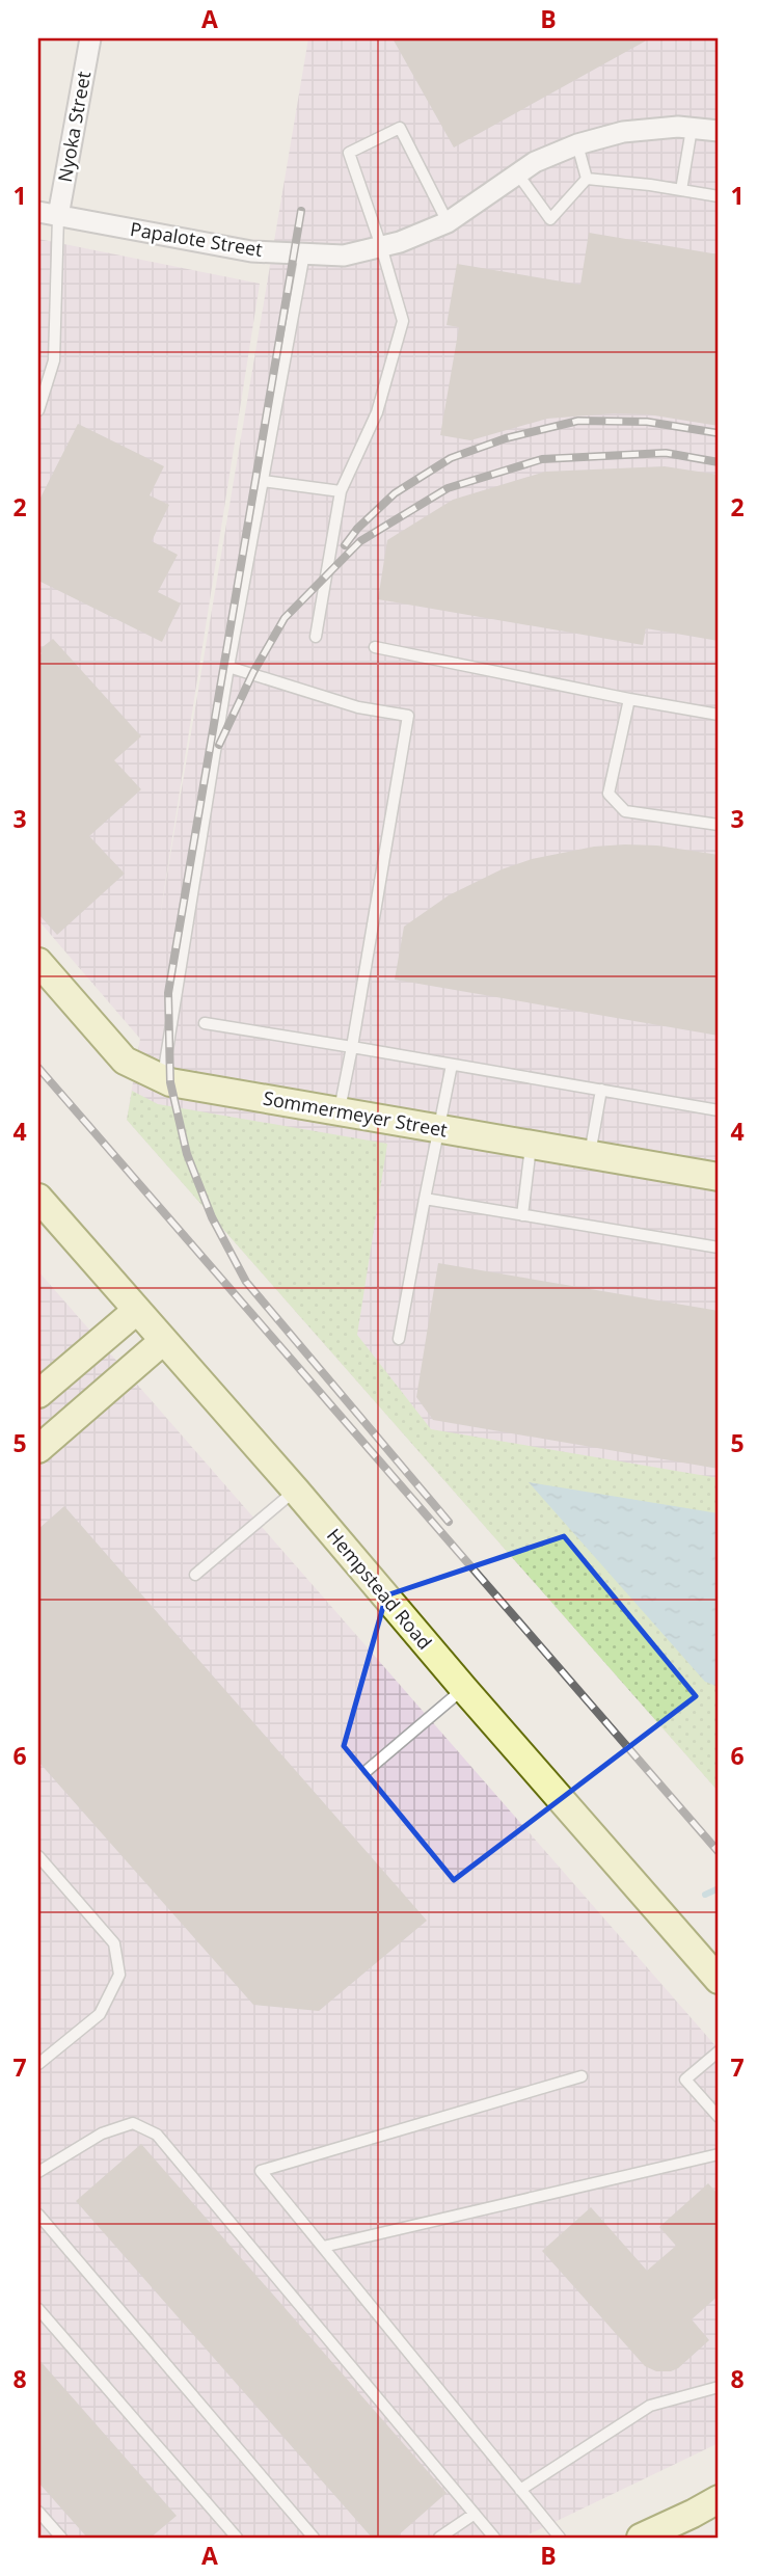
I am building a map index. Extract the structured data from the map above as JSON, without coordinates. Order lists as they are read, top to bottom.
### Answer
{
  "streets": {
    "main road": ["Sommermeyer Street", "Hempstead Road"],
    "street": ["Nyoka Street", "Papalote Street"]
  },
  "crossings": [
    ["Nyoka Street", "Papalote Street"]
  ],
  "grid": {
    "columns": ["A", "B"],
    "rows": [
      "1",
      "2",
      "3",
      "4",
      "5",
      "6",
      "7",
      "8"
    ]
  }
}
